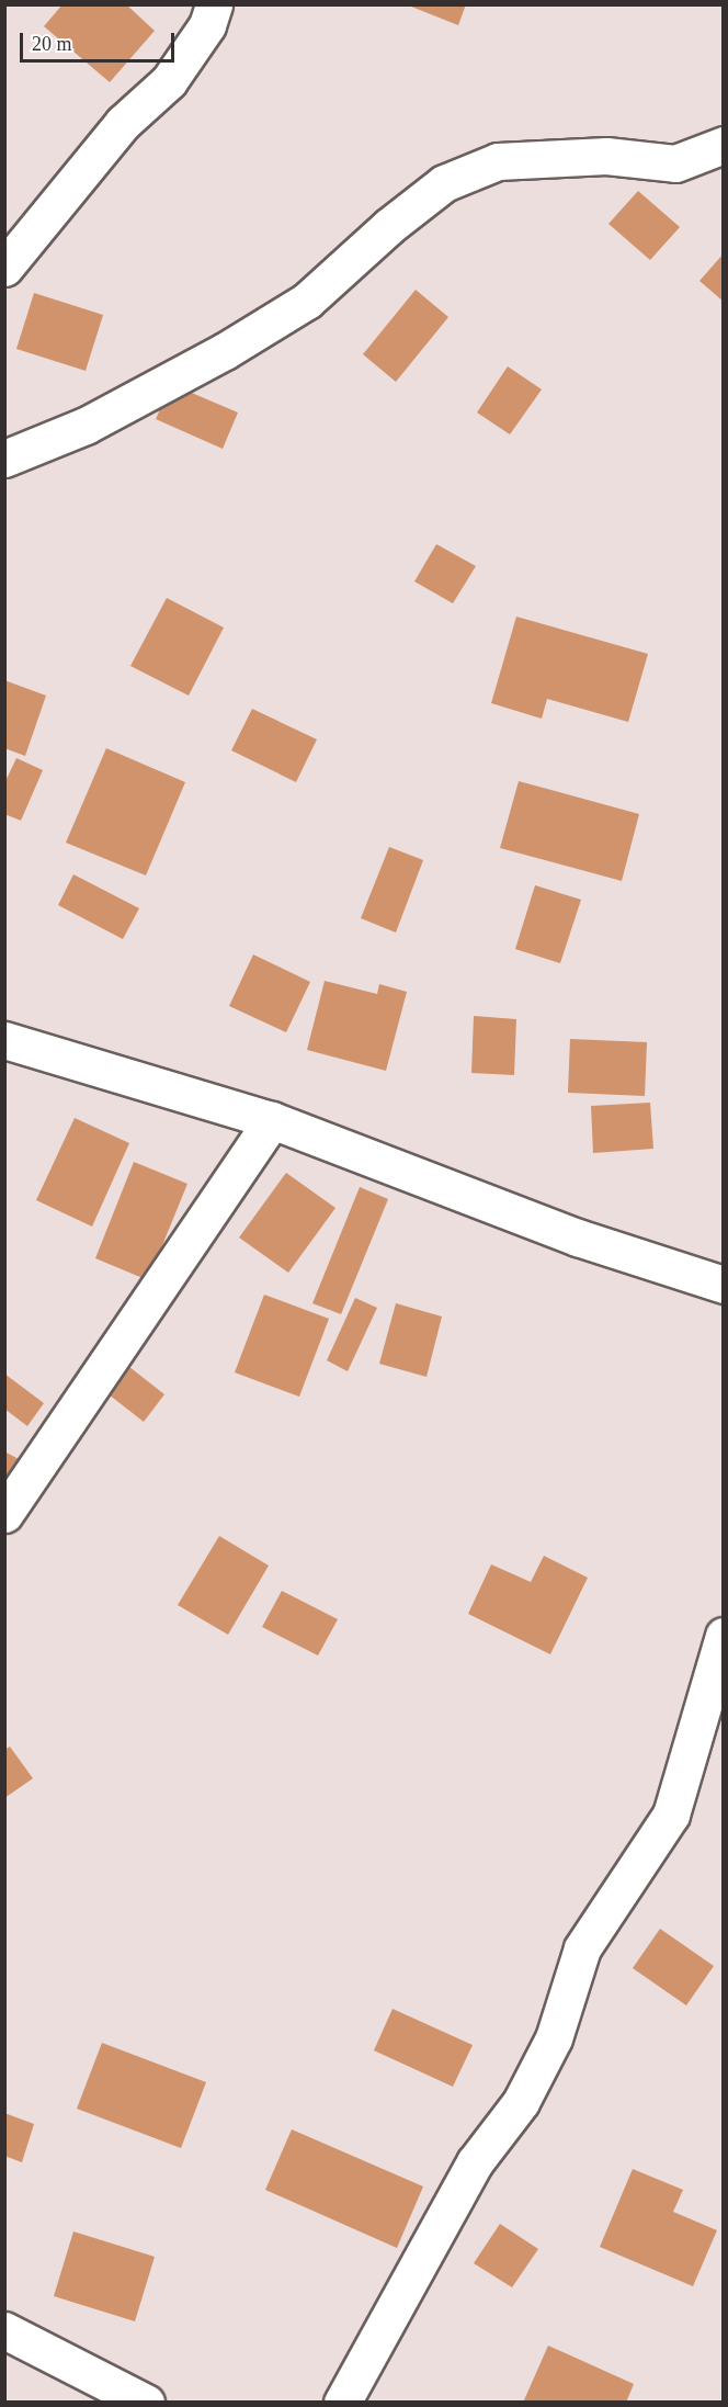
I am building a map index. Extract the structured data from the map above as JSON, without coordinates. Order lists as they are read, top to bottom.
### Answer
{
  "scale_bar": "20 m"
}
